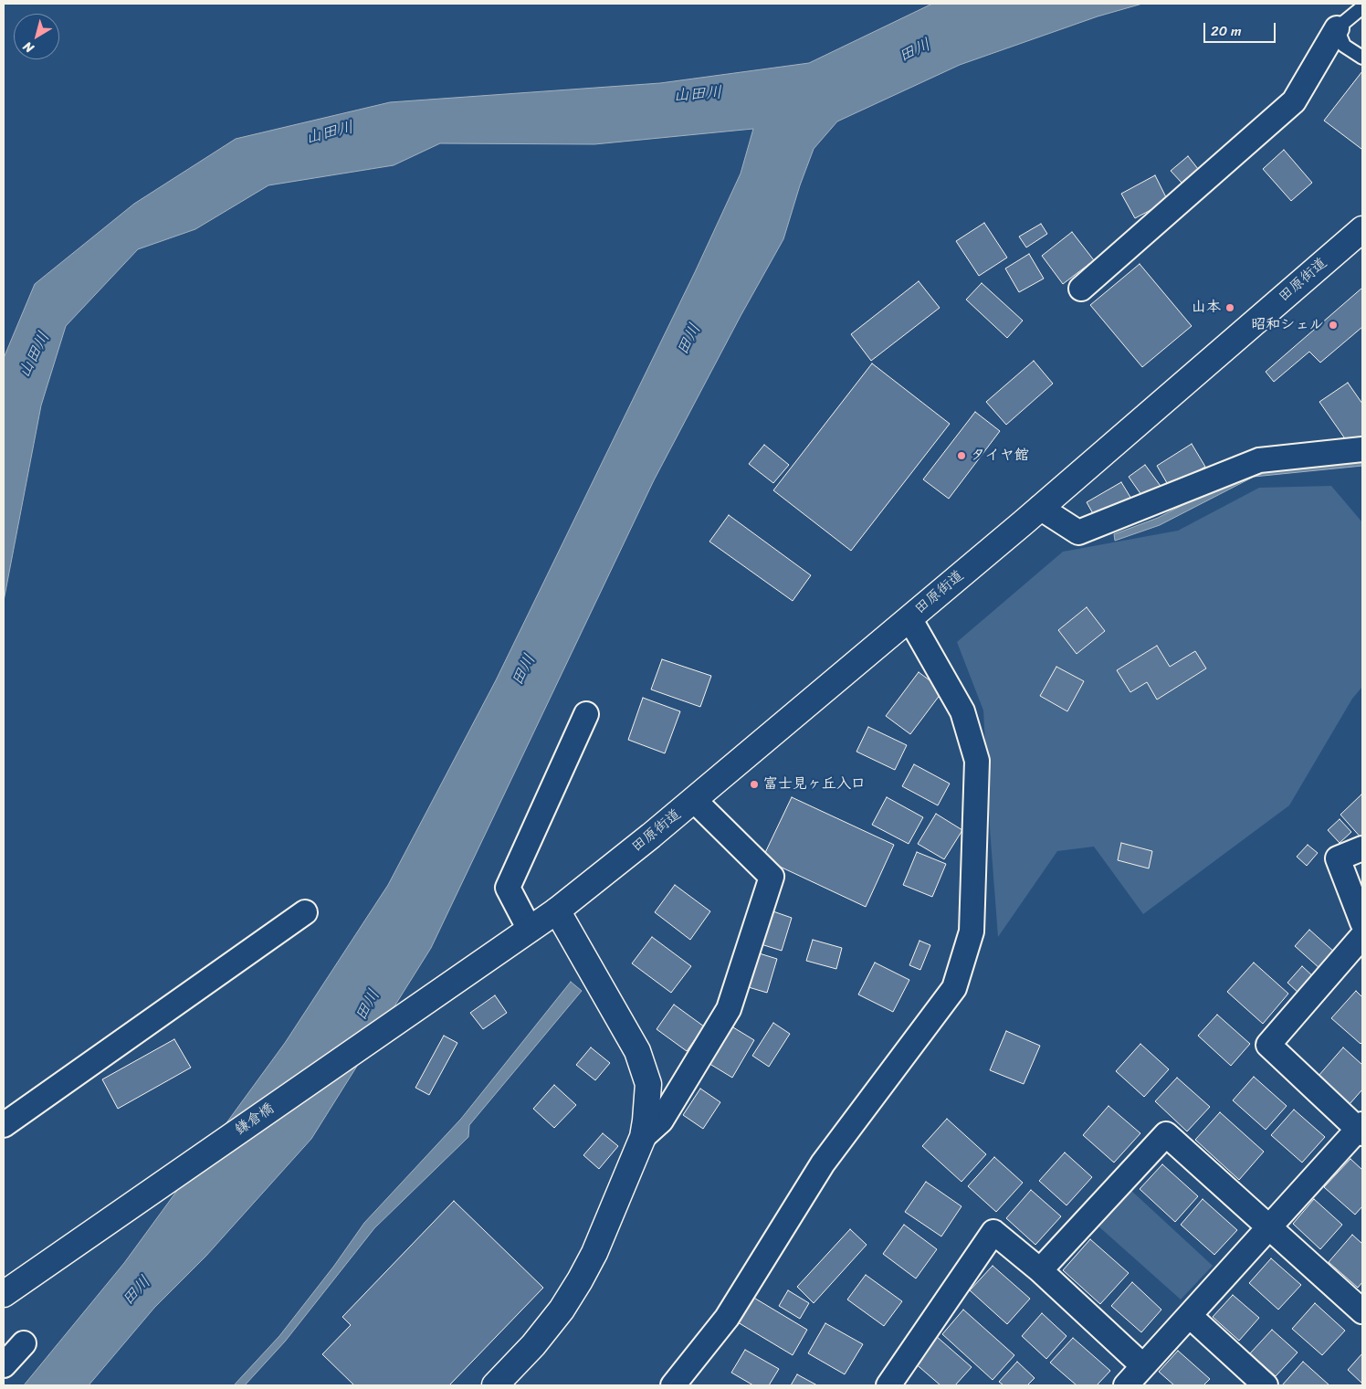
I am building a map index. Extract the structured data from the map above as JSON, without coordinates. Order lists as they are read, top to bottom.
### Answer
{
  "streets": {
    "main road": ["田原街道", "鎌倉橋"]
  },
  "crossings": [
    ["田原街道", "鎌倉橋"]
  ],
  "water": ["田川", "山田川"],
  "places": [
    "山本",
    "昭和シェル",
    "タイヤ館",
    "富士見ヶ丘入口"
  ],
  "scale_bar": "20 m",
  "north": "bottom left"
}
